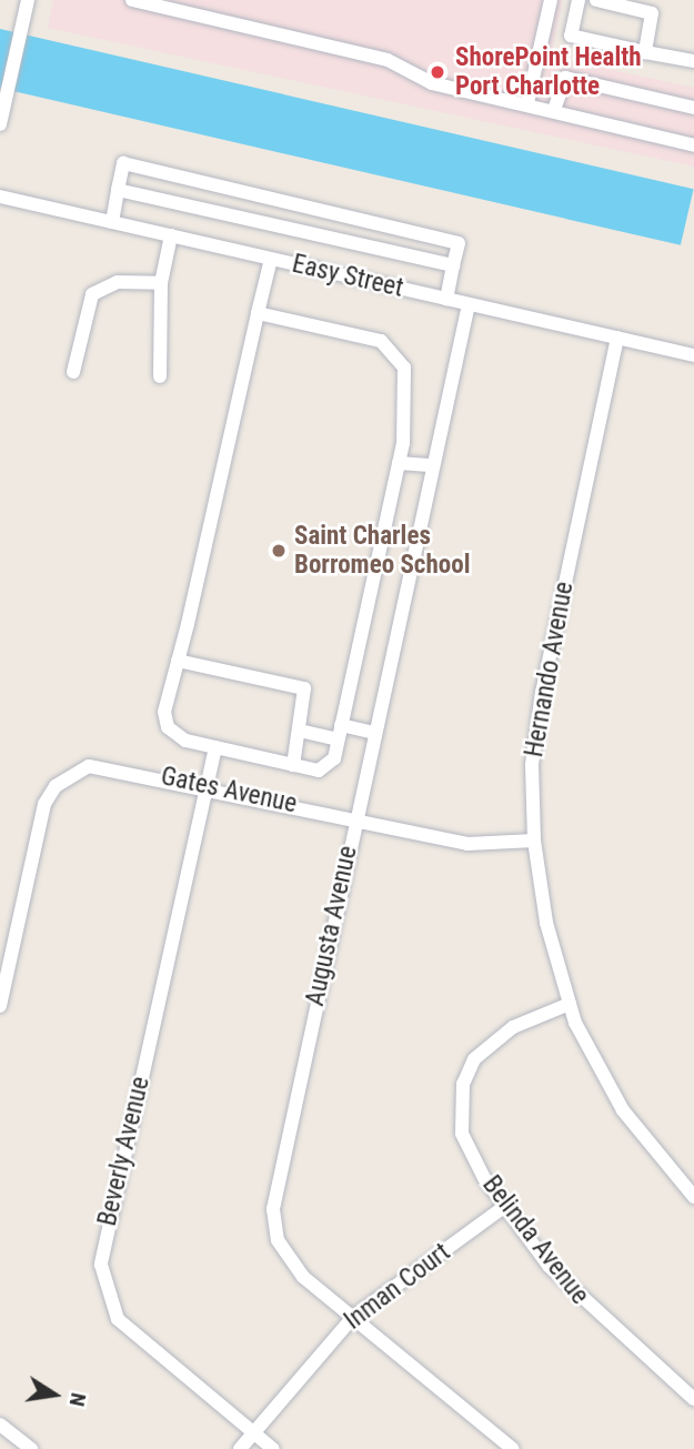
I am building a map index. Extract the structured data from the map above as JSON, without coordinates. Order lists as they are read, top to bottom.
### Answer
{
  "streets": {
    "street": [
      "Easy Street",
      "Hernando Avenue",
      "Gates Avenue",
      "Augusta Avenue",
      "Beverly Avenue",
      "Belinda Avenue",
      "Inman Court"
    ]
  },
  "crossings": [
    ["Easy Street", "Hernando Avenue"],
    ["Easy Street", "Augusta Avenue"],
    ["Hernando Avenue", "Gates Avenue"],
    ["Hernando Avenue", "Belinda Avenue"],
    ["Gates Avenue", "Augusta Avenue"],
    ["Gates Avenue", "Beverly Avenue"],
    ["Augusta Avenue", "Inman Court"],
    ["Beverly Avenue", "Inman Court"],
    ["Belinda Avenue", "Inman Court"]
  ],
  "places": ["ShorePoint Health Port Charlotte", "Saint Charles Borromeo School"],
  "north": "right"
}
